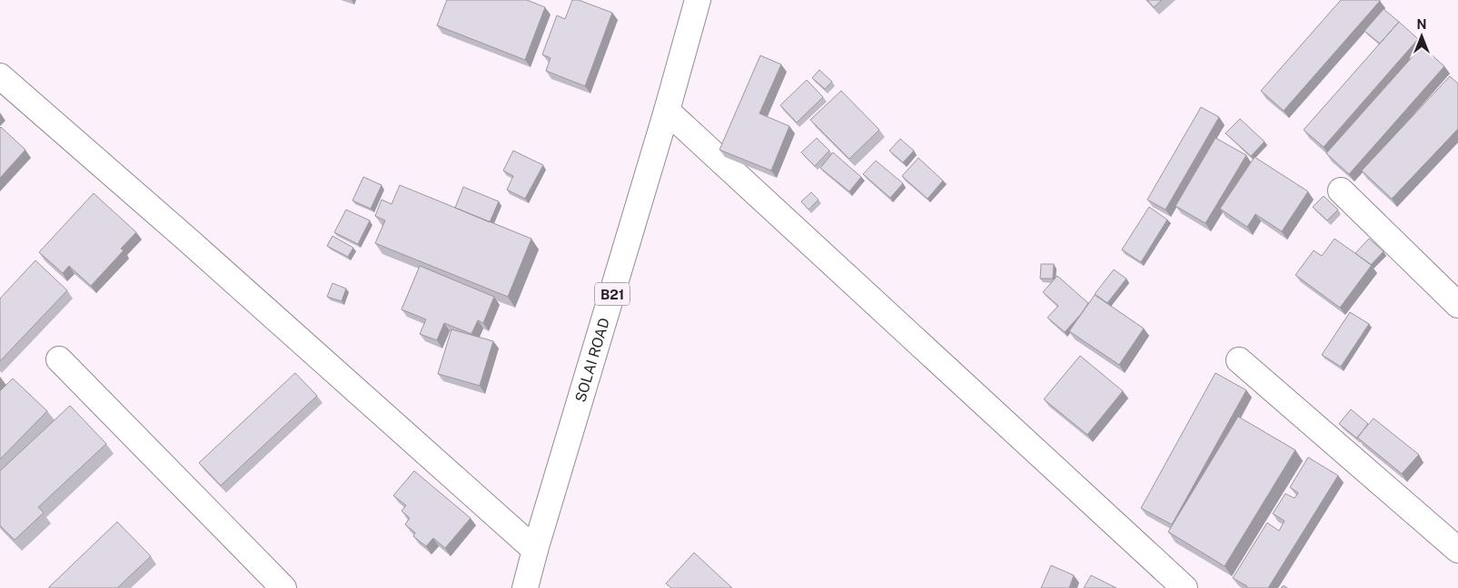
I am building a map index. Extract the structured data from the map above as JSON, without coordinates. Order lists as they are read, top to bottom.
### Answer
{
  "streets": {
    "main road": ["B21", "SOLAI ROAD"]
  },
  "north": "top"
}
